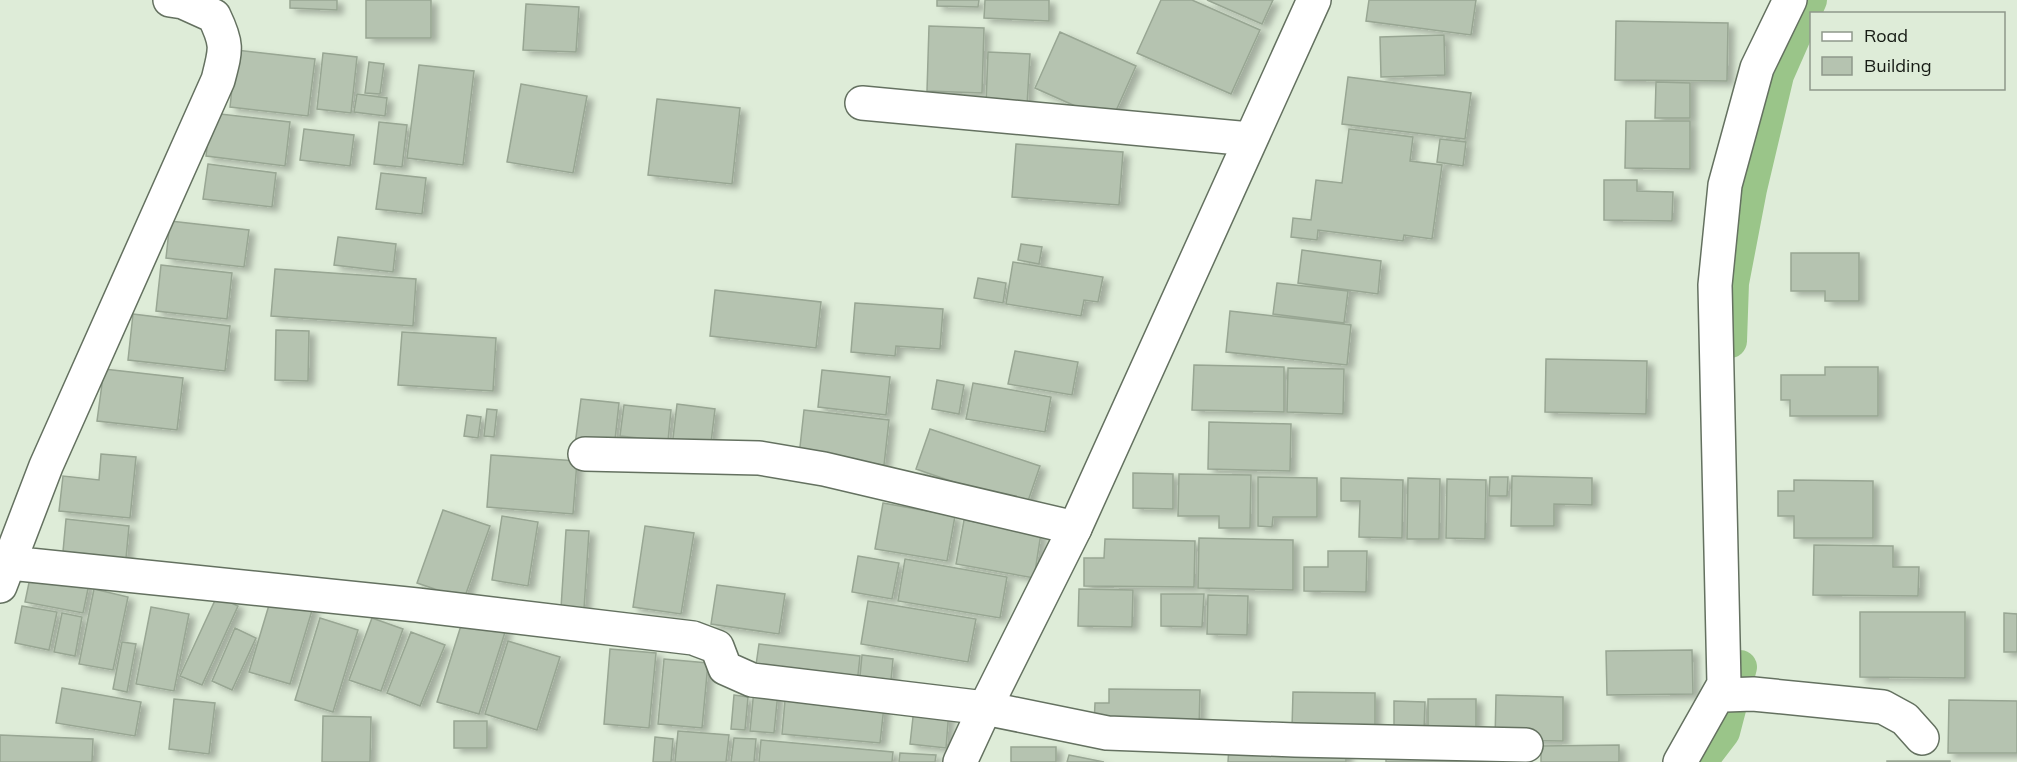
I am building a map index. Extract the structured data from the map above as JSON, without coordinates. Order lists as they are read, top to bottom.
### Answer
{
  "legend": ["Road", "Building"]
}
